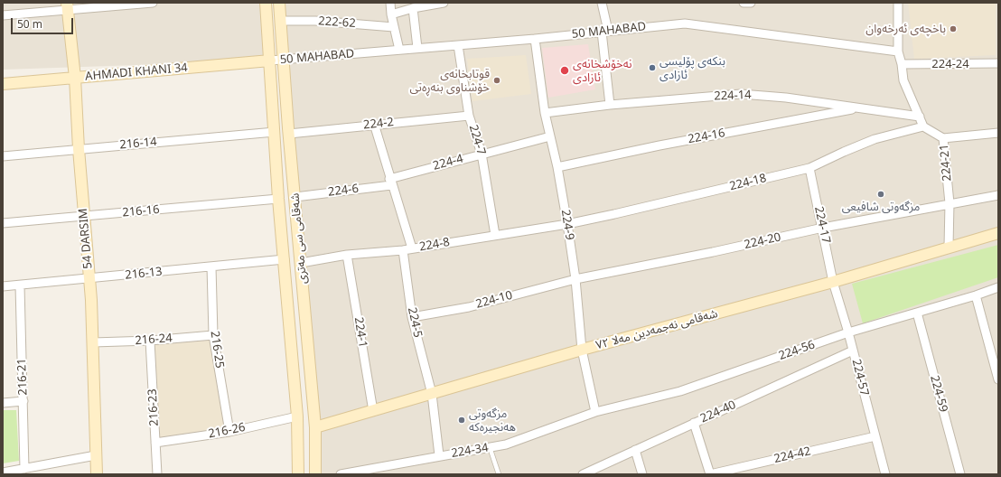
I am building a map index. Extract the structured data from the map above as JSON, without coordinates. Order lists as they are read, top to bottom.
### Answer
{
  "streets": {
    "main road": [
      "AHMADI KHANI 34",
      "54 DARSIM",
      "شەقامی سی مەتری",
      "شەقامی نەجمەدین مەلا ٧٢"
    ],
    "street": [
      "222-62",
      "50 MAHABAD",
      "224-24",
      "224-14",
      "224-2",
      "224-16",
      "224-7",
      "216-14",
      "224-4",
      "224-21",
      "224-18",
      "224-6",
      "216-16",
      "224-9",
      "224-17",
      "224-20",
      "224-8",
      "216-13",
      "224-10",
      "224-5",
      "224-1",
      "216-24",
      "216-25",
      "224-56",
      "216-21",
      "224-57",
      "224-59",
      "216-23",
      "224-40",
      "216-26",
      "224-34",
      "224-42"
    ]
  },
  "crossings": [
    ["222-62", "شەقامی سی مەتری"],
    ["50 MAHABAD", "AHMADI KHANI 34"],
    ["50 MAHABAD", "224-7"],
    ["50 MAHABAD", "224-9"],
    ["50 MAHABAD", "شەقامی سی مەتری"],
    ["AHMADI KHANI 34", "54 DARSIM"],
    ["AHMADI KHANI 34", "شەقامی سی مەتری"],
    ["224-14", "224-16"],
    ["224-14", "224-9"],
    ["224-2", "224-7"],
    ["224-2", "شەقامی سی مەتری"],
    ["224-16", "224-9"],
    ["224-7", "224-4"],
    ["224-7", "224-8"],
    ["216-14", "54 DARSIM"],
    ["216-14", "شەقامی سی مەتری"],
    ["224-4", "224-6"],
    ["224-4", "224-9"],
    ["224-21", "224-18"],
    ["224-21", "224-20"],
    ["224-21", "شەقامی نەجمەدین مەلا ٧٢"],
    ["224-18", "224-9"],
    ["224-18", "224-17"],
    ["224-18", "224-8"],
    ["224-6", "شەقامی سی مەتری"],
    ["216-16", "54 DARSIM"],
    ["216-16", "شەقامی سی مەتری"],
    ["224-9", "224-20"],
    ["224-9", "224-8"],
    ["224-9", "224-10"],
    ["224-9", "شەقامی نەجمەدین مەلا ٧٢"],
    ["224-9", "224-56"],
    ["224-9", "224-34"],
    ["224-17", "224-20"],
    ["224-17", "شەقامی نەجمەدین مەلا ٧٢"],
    ["224-17", "224-57"],
    ["54 DARSIM", "216-13"],
    ["54 DARSIM", "216-24"],
    ["شەقامی سی مەتری", "224-8"],
    ["شەقامی سی مەتری", "216-13"],
    ["شەقامی سی مەتری", "شەقامی نەجمەدین مەلا ٧٢"],
    ["شەقامی سی مەتری", "216-26"],
    ["224-20", "224-10"],
    ["224-8", "224-5"],
    ["224-8", "224-1"],
    ["216-13", "216-25"],
    ["216-13", "216-21"],
    ["224-10", "224-5"],
    ["224-5", "شەقامی نەجمەدین مەلا ٧٢"],
    ["224-5", "224-34"],
    ["شەقامی نەجمەدین مەلا ٧٢", "224-1"],
    ["شەقامی نەجمەدین مەلا ٧٢", "224-57"],
    ["216-24", "216-25"],
    ["216-24", "216-23"],
    ["216-25", "216-26"],
    ["224-56", "224-57"],
    ["224-56", "224-59"],
    ["224-56", "224-34"],
    ["224-57", "224-40"],
    ["224-57", "224-42"],
    ["216-23", "216-26"]
  ],
  "places": [
    "باخچەی ئەرخەوان",
    "بنکەی پۆلیسی ئازادی",
    "نەخۆشخانەی ئازادی",
    "قوتابخانەی خۆشناوی بنەڕەتی",
    "مزگەوتی شافیعی",
    "مزگەوتی ھەنجیرەکە"
  ],
  "scale_bar": "50 m"
}
